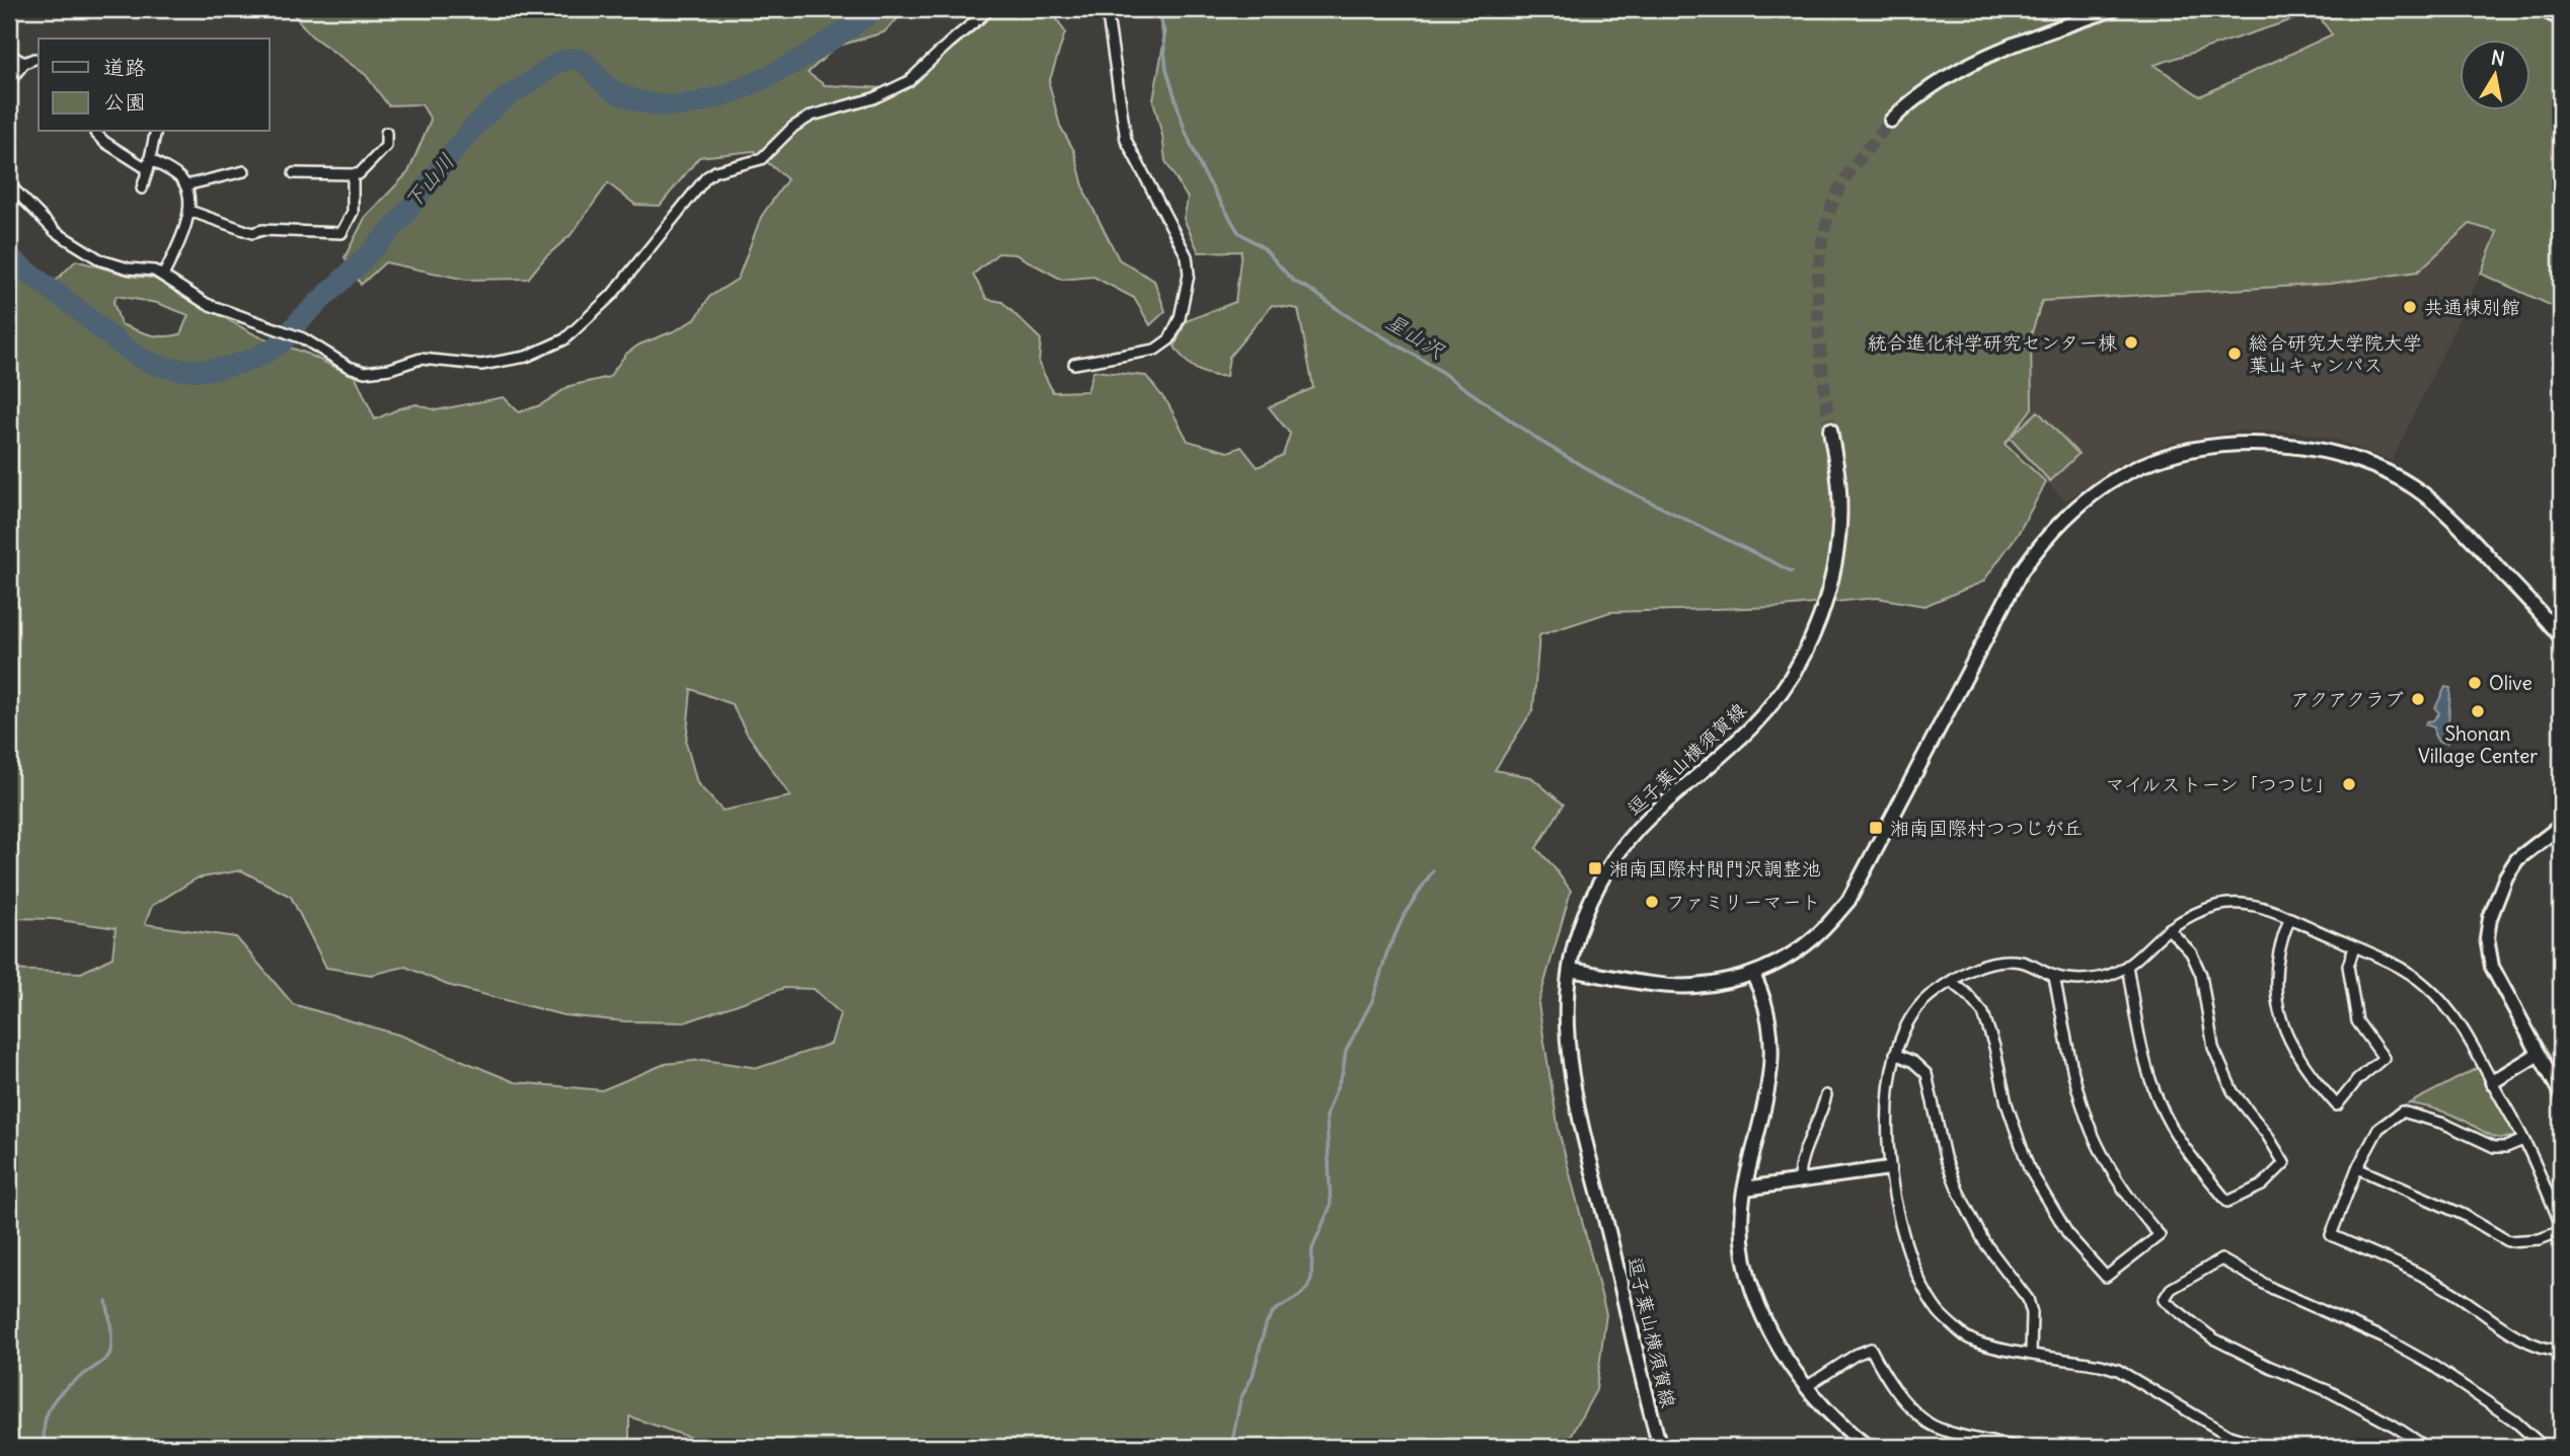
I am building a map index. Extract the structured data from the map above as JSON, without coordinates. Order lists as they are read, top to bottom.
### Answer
{
  "streets": {
    "street": ["逗子葉山横須賀線"]
  },
  "water": ["下山川", "星山沢"],
  "places": {
    "other": [
      "共通棟別館",
      "統合進化科学研究センター棟",
      "総合研究大学院大学 葉山キャンパス",
      "Olive",
      "アクアクラブ",
      "Shonan Village Center",
      "マイルストーン「つつじ」",
      "ファミリーマート"
    ],
    "transit": ["湘南国際村つつじが丘", "湘南国際村間門沢調整池"]
  },
  "legend": ["道路", "公園"],
  "north": "top"
}
